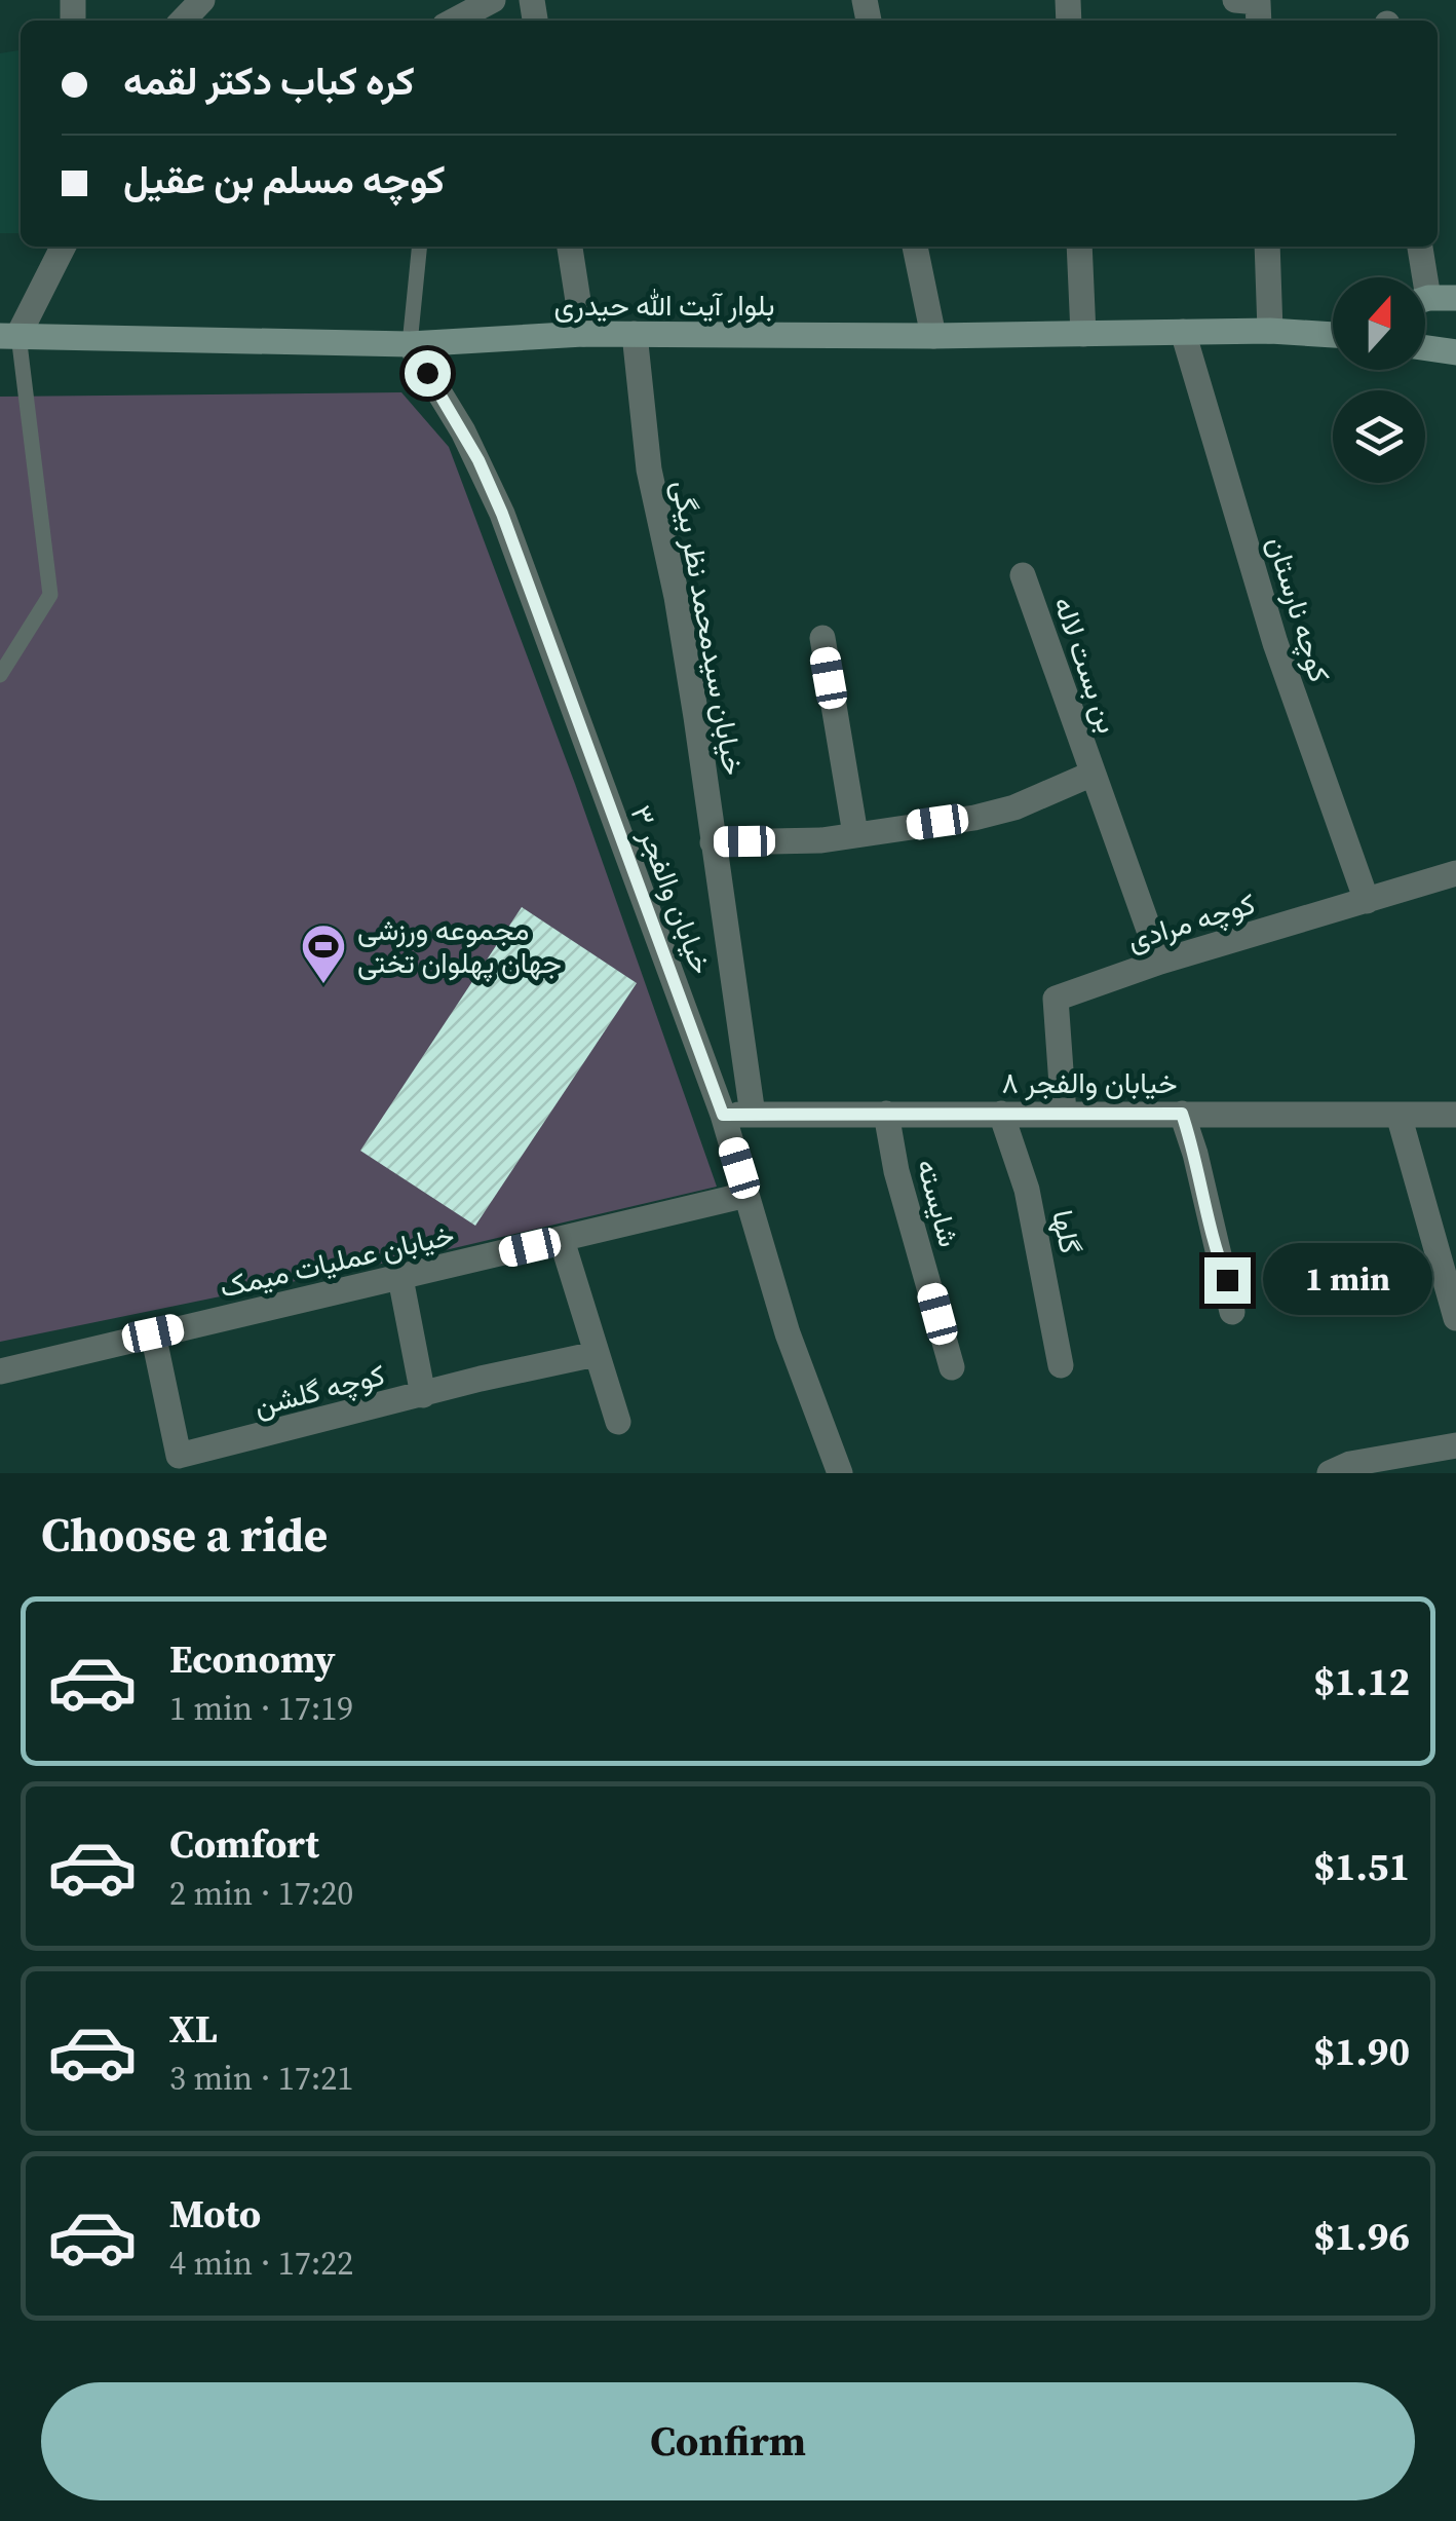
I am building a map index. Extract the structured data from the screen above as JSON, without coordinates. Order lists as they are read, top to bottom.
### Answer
{
  "streets": {
    "main road": ["بلوار آیت الله حیدری"],
    "street": [
      "کوچه نارستان",
      "خیابان سیدمحمد نظر بیگی",
      "بن بست لاله",
      "خیابان والفجر ۳",
      "کوچه مرادی",
      "خیابان والفجر ۸",
      "شایسته",
      "گلها",
      "خیابان عملیات میمک",
      "کوچه گلشن"
    ]
  },
  "crossings": [
    ["بلوار آیت الله حیدری", "کوچه نارستان"],
    ["بلوار آیت الله حیدری", "خیابان سیدمحمد نظر بیگی"],
    ["بلوار آیت الله حیدری", "خیابان والفجر ۳"],
    ["کوچه نارستان", "کوچه مرادی"],
    ["خیابان سیدمحمد نظر بیگی", "خیابان والفجر ۸"],
    ["بن بست لاله", "کوچه مرادی"],
    ["خیابان والفجر ۳", "خیابان والفجر ۸"],
    ["خیابان والفجر ۳", "خیابان عملیات میمک"],
    ["کوچه مرادی", "خیابان والفجر ۸"],
    ["خیابان والفجر ۸", "شایسته"],
    ["خیابان والفجر ۸", "گلها"],
    ["خیابان عملیات میمک", "کوچه گلشن"]
  ],
  "places": {
    "sports": ["مجموعه ورزشی جهان پهلوان تختی"]
  },
  "north": "top",
  "page": {
    "banner": ["کره کباب دکتر لقمه", "کوچه مسلم بن عقیل"],
    "bubble": "1 min",
    "heading": "Choose a ride",
    "list": [
      {
        "name": "Economy",
        "note": "1 min · 17:19",
        "value": "$1.12"
      },
      {
        "name": "Comfort",
        "note": "2 min · 17:20",
        "value": "$1.51"
      },
      {
        "name": "XL",
        "note": "3 min · 17:21",
        "value": "$1.90"
      },
      {
        "name": "Moto",
        "note": "4 min · 17:22",
        "value": "$1.96"
      }
    ],
    "buttons": "Confirm"
  }
}
